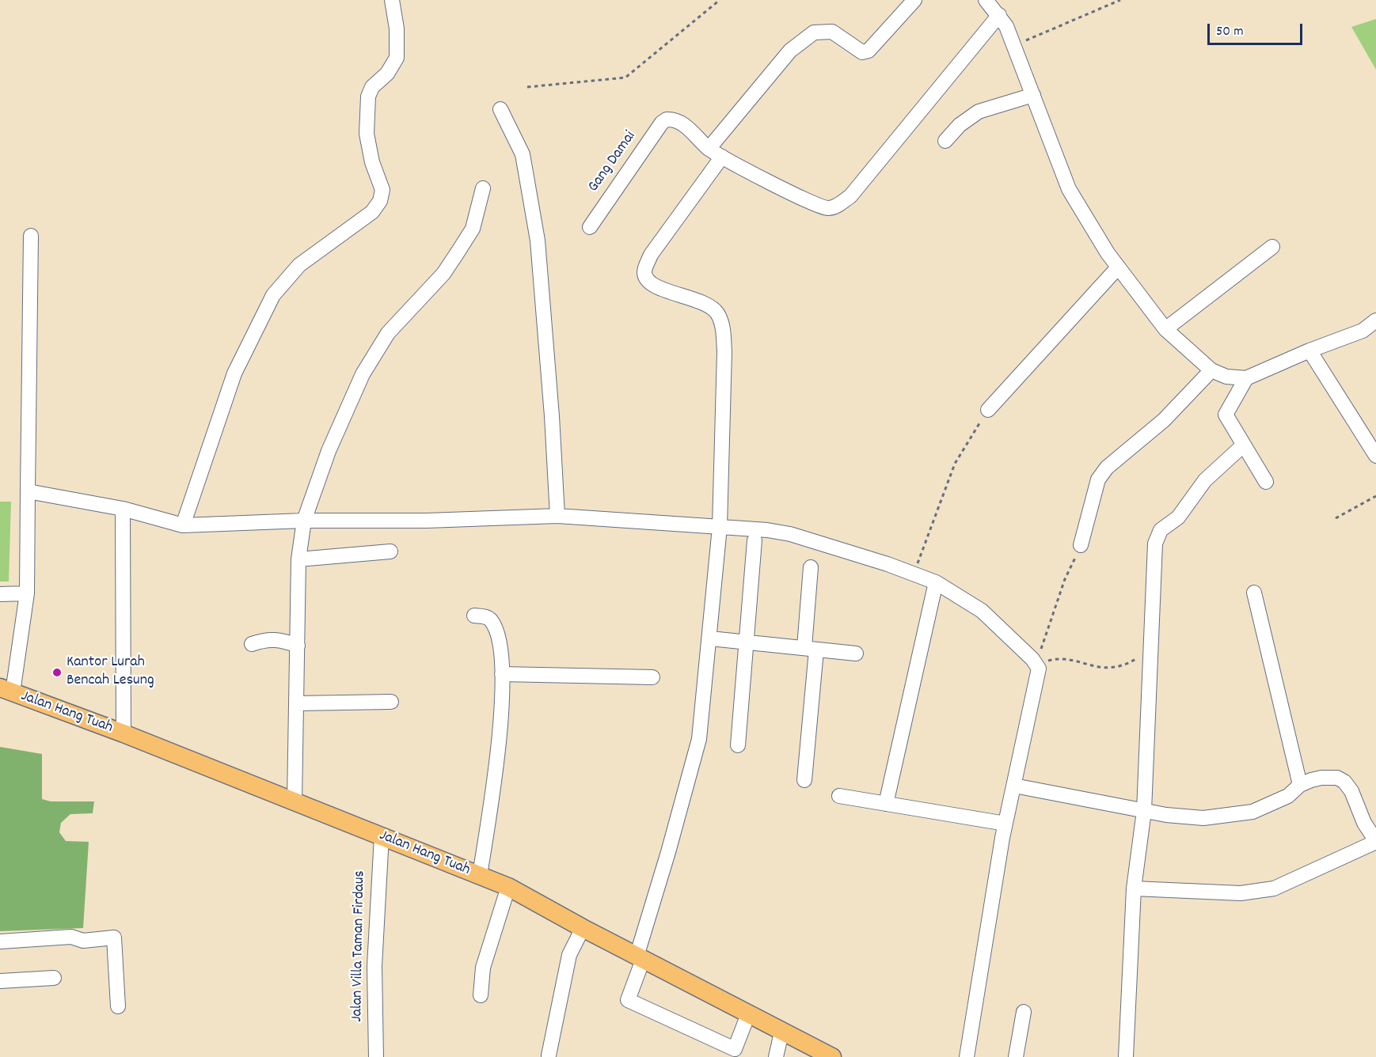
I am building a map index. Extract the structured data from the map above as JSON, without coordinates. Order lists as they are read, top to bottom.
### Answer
{
  "streets": {
    "main road": ["Jalan Hang Tuah"],
    "street": ["Gang Damai", "Jalan Villa Taman Firdaus"]
  },
  "crossings": [
    ["Jalan Hang Tuah", "Jalan Villa Taman Firdaus"]
  ],
  "places": ["Kantor Lurah Bencah Lesung"],
  "scale_bar": "50 m"
}
